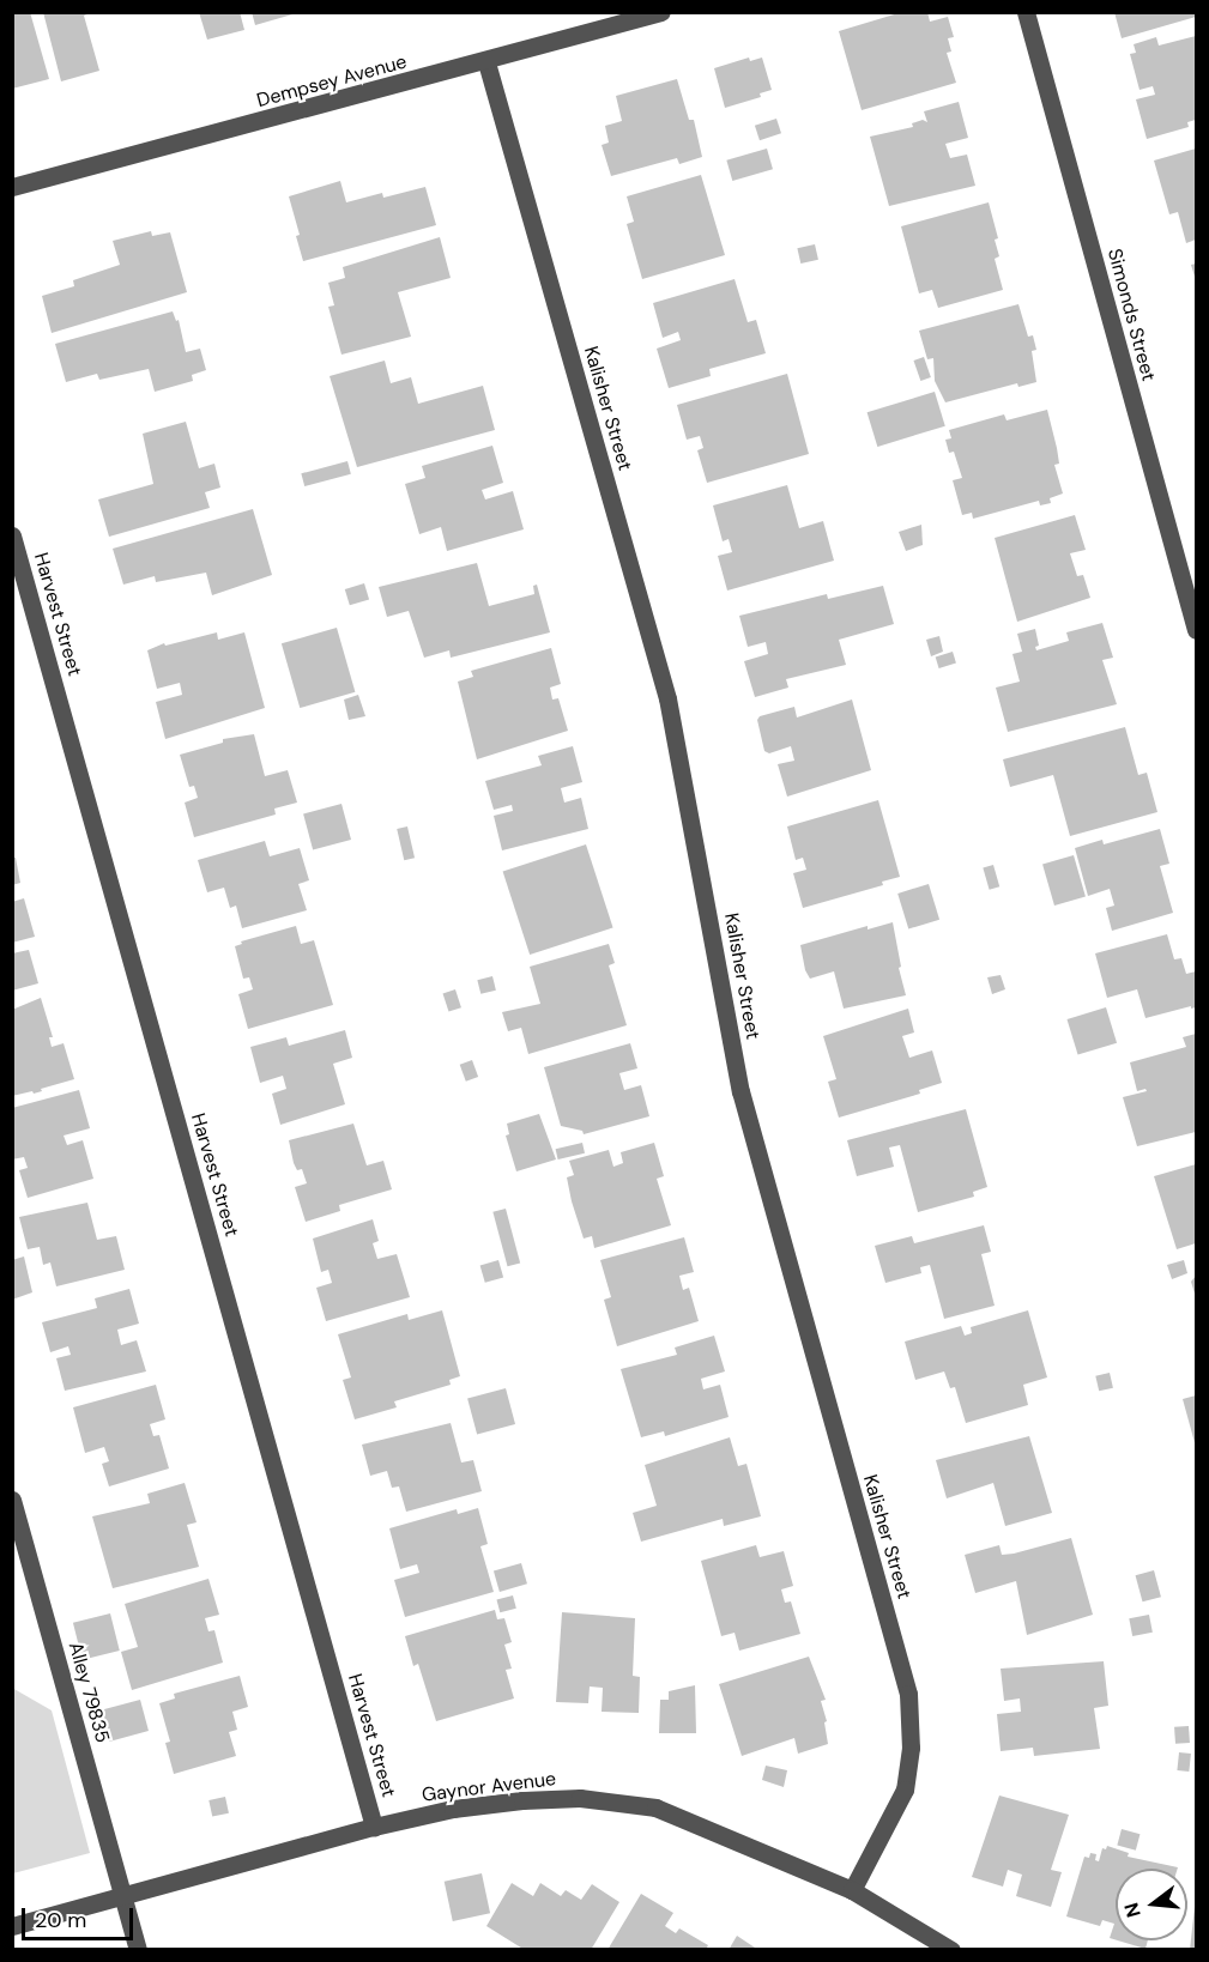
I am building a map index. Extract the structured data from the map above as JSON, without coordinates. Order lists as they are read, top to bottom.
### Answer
{
  "streets": {
    "street": [
      "Dempsey Avenue",
      "Simonds Street",
      "Kalisher Street",
      "Harvest Street",
      "Alley 79835",
      "Gaynor Avenue"
    ]
  },
  "crossings": [
    ["Dempsey Avenue", "Kalisher Street"],
    ["Kalisher Street", "Gaynor Avenue"],
    ["Harvest Street", "Gaynor Avenue"],
    ["Alley 79835", "Gaynor Avenue"]
  ],
  "scale_bar": "20 m",
  "north": "left"
}
